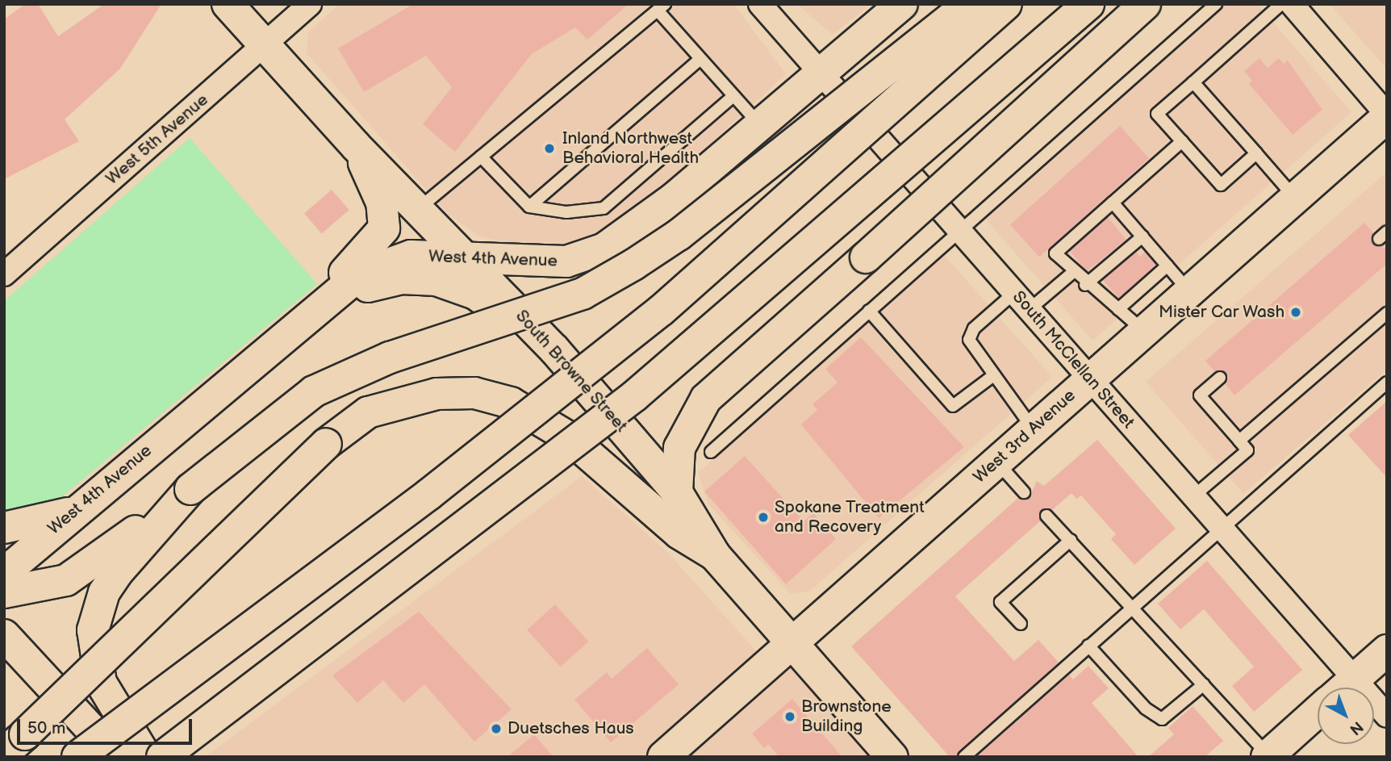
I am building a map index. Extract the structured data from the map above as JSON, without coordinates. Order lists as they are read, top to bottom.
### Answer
{
  "streets": {
    "main road": ["West 4th Avenue", "South Browne Street", "West 3rd Avenue"],
    "street": ["West 5th Avenue", "South McClellan Street"]
  },
  "crossings": [
    ["West 5th Avenue", "South Browne Street"],
    ["West 4th Avenue", "South McClellan Street"],
    ["West 4th Avenue", "South Browne Street"],
    ["South McClellan Street", "West 3rd Avenue"],
    ["South Browne Street", "West 3rd Avenue"]
  ],
  "places": [
    "Inland Northwest Behavioral Health",
    "Mister Car Wash",
    "Spokane Treatment and Recovery",
    "Brownstone Building",
    "Duetsches Haus"
  ],
  "scale_bar": "50 m",
  "north": "bottom right"
}
